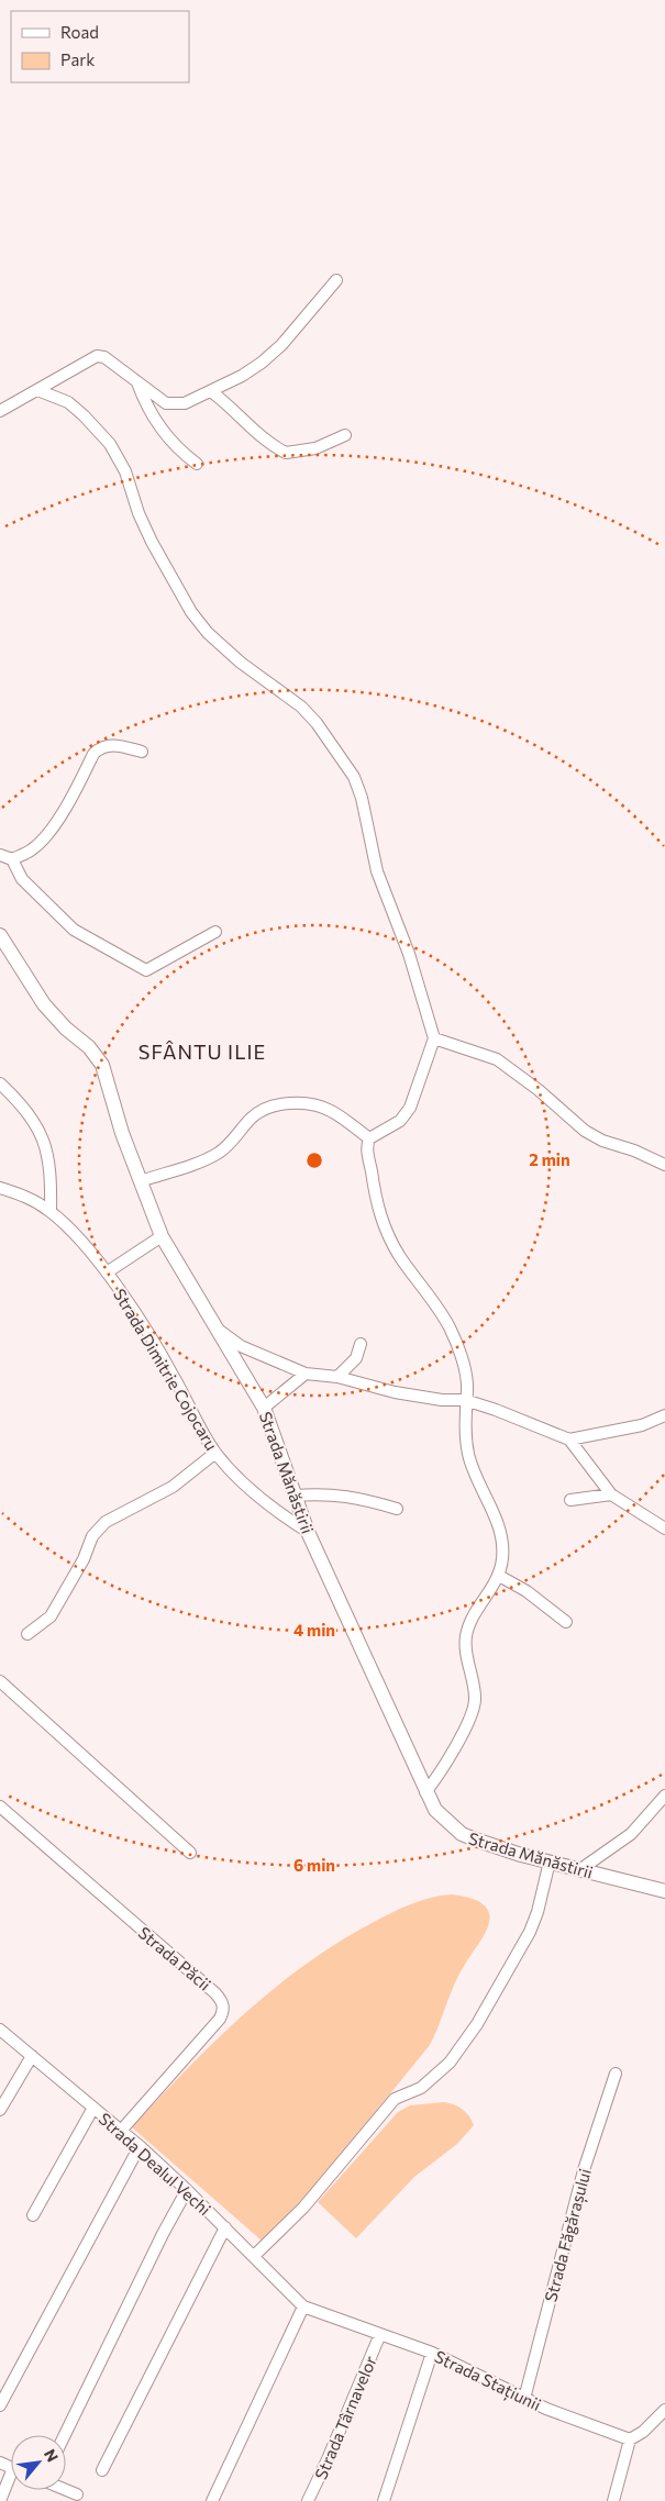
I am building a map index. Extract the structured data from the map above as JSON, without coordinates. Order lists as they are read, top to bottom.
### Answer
{
  "streets": {
    "street": [
      "Strada Dimitrie Cojocaru",
      "Strada Mănăstirii",
      "Strada Păcii",
      "Strada Dealul Vechi",
      "Strada Făgărașului",
      "Strada Stațiunii",
      "Strada Târnavelor"
    ]
  },
  "crossings": [
    ["Strada Dimitrie Cojocaru", "Strada Mănăstirii"],
    ["Strada Păcii", "Strada Dealul Vechi"],
    ["Strada Dealul Vechi", "Strada Stațiunii"],
    ["Strada Făgărașului", "Strada Stațiunii"],
    ["Strada Stațiunii", "Strada Târnavelor"]
  ],
  "districts": ["SFÂNTU ILIE"],
  "legend": ["Road", "Park"],
  "north": "top right",
  "rings": ["2 min", "4 min", "6 min"]
}
